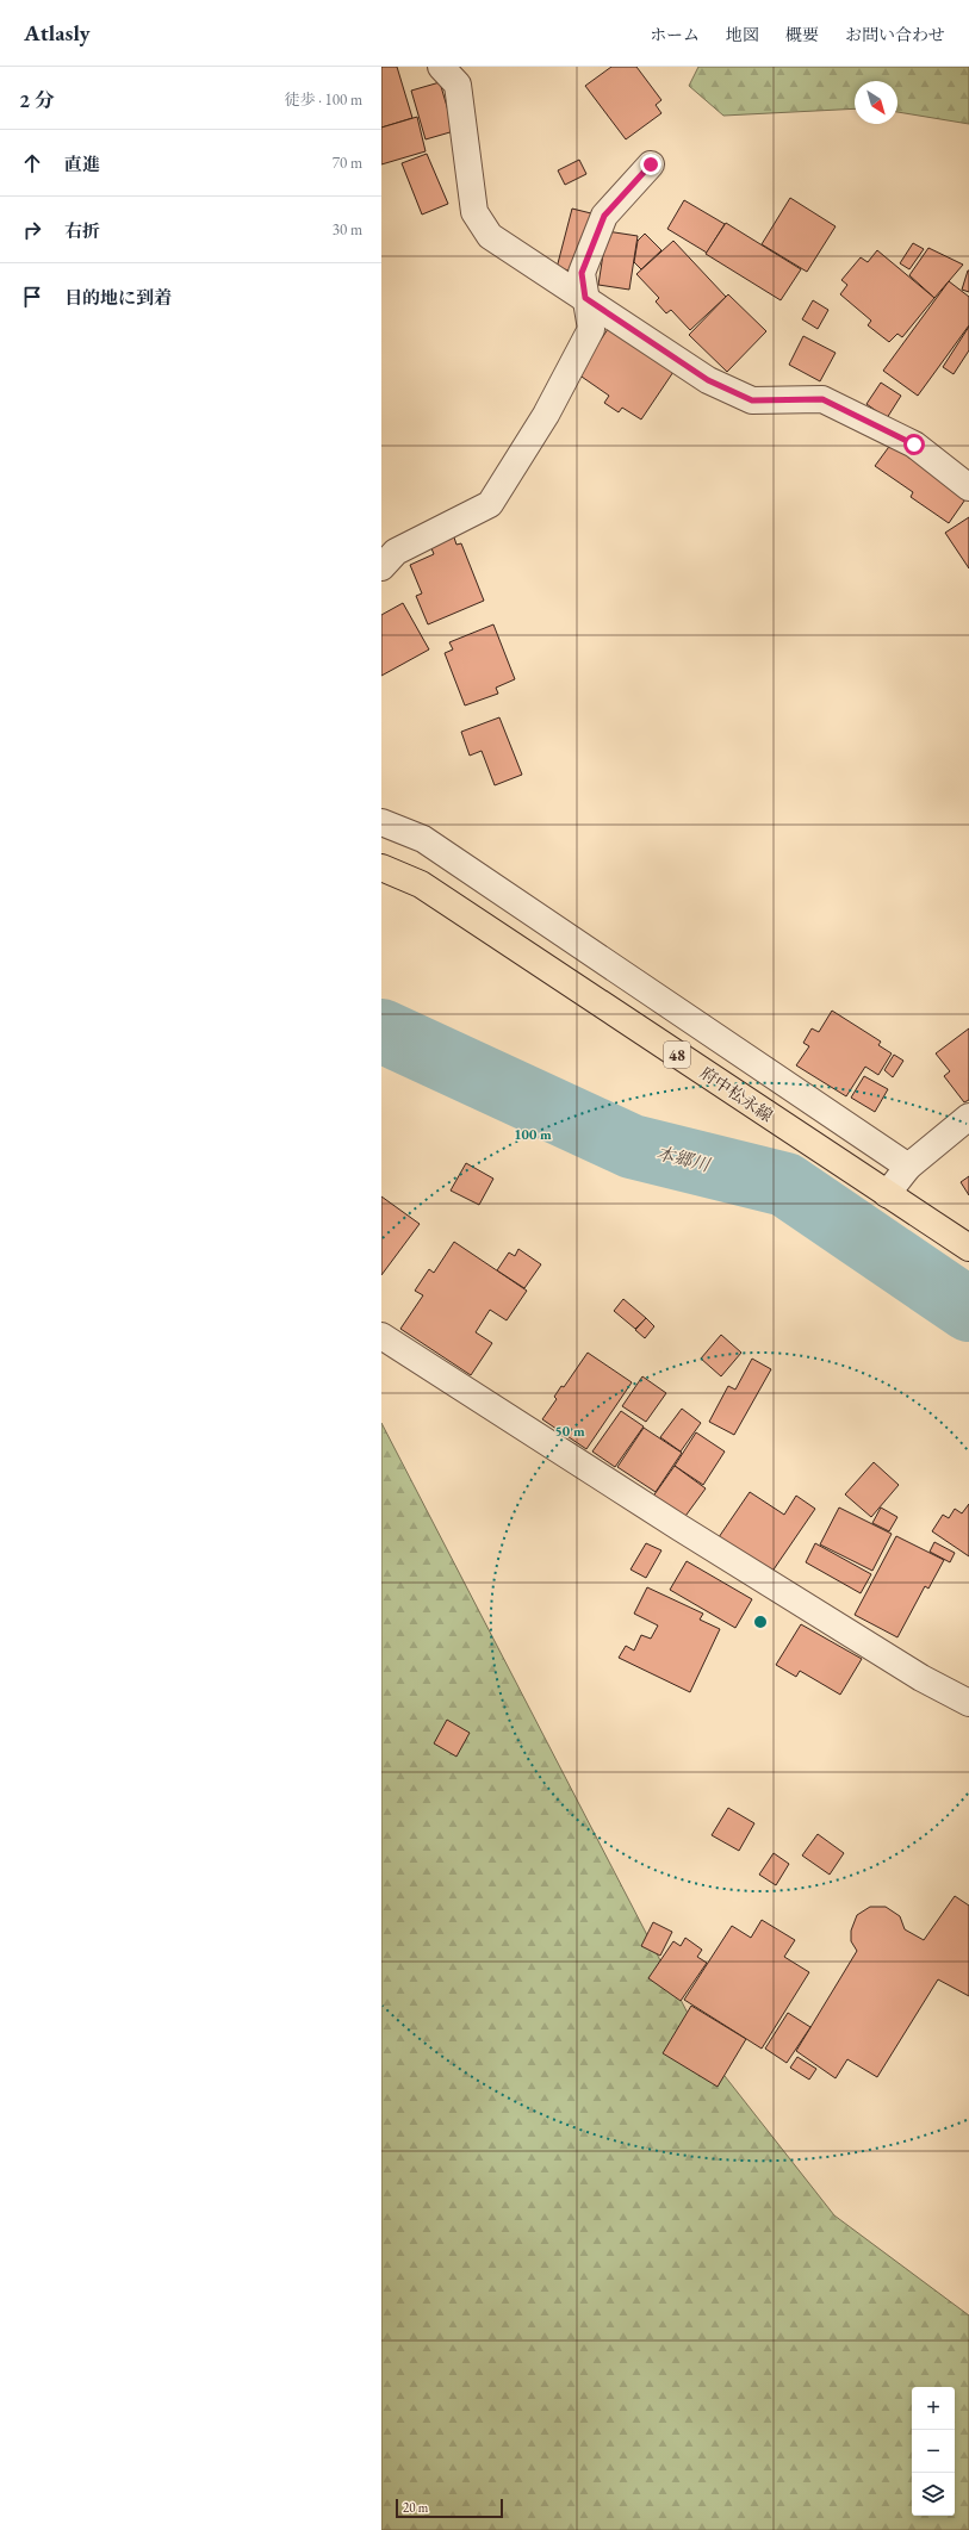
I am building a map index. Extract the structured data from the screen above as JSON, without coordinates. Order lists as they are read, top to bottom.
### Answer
{
  "streets": {
    "main road": ["48", "府中松永線"]
  },
  "water": ["本郷川"],
  "scale_bar": "20 m",
  "north": "bottom right",
  "page": {
    "header": "Atlasly",
    "nav": [
      "ホーム",
      "地図",
      "概要",
      "お問い合わせ"
    ],
    "heading": ["2 分", "徒歩 · 100 m"],
    "list": [
      ["直進", "70 m"],
      ["右折", "30 m"],
      "目的地に到着"
    ],
    "map_buttons": ["+", "−"],
    "scale": "20 m"
  },
  "rings": ["100 m", "50 m"]
}
